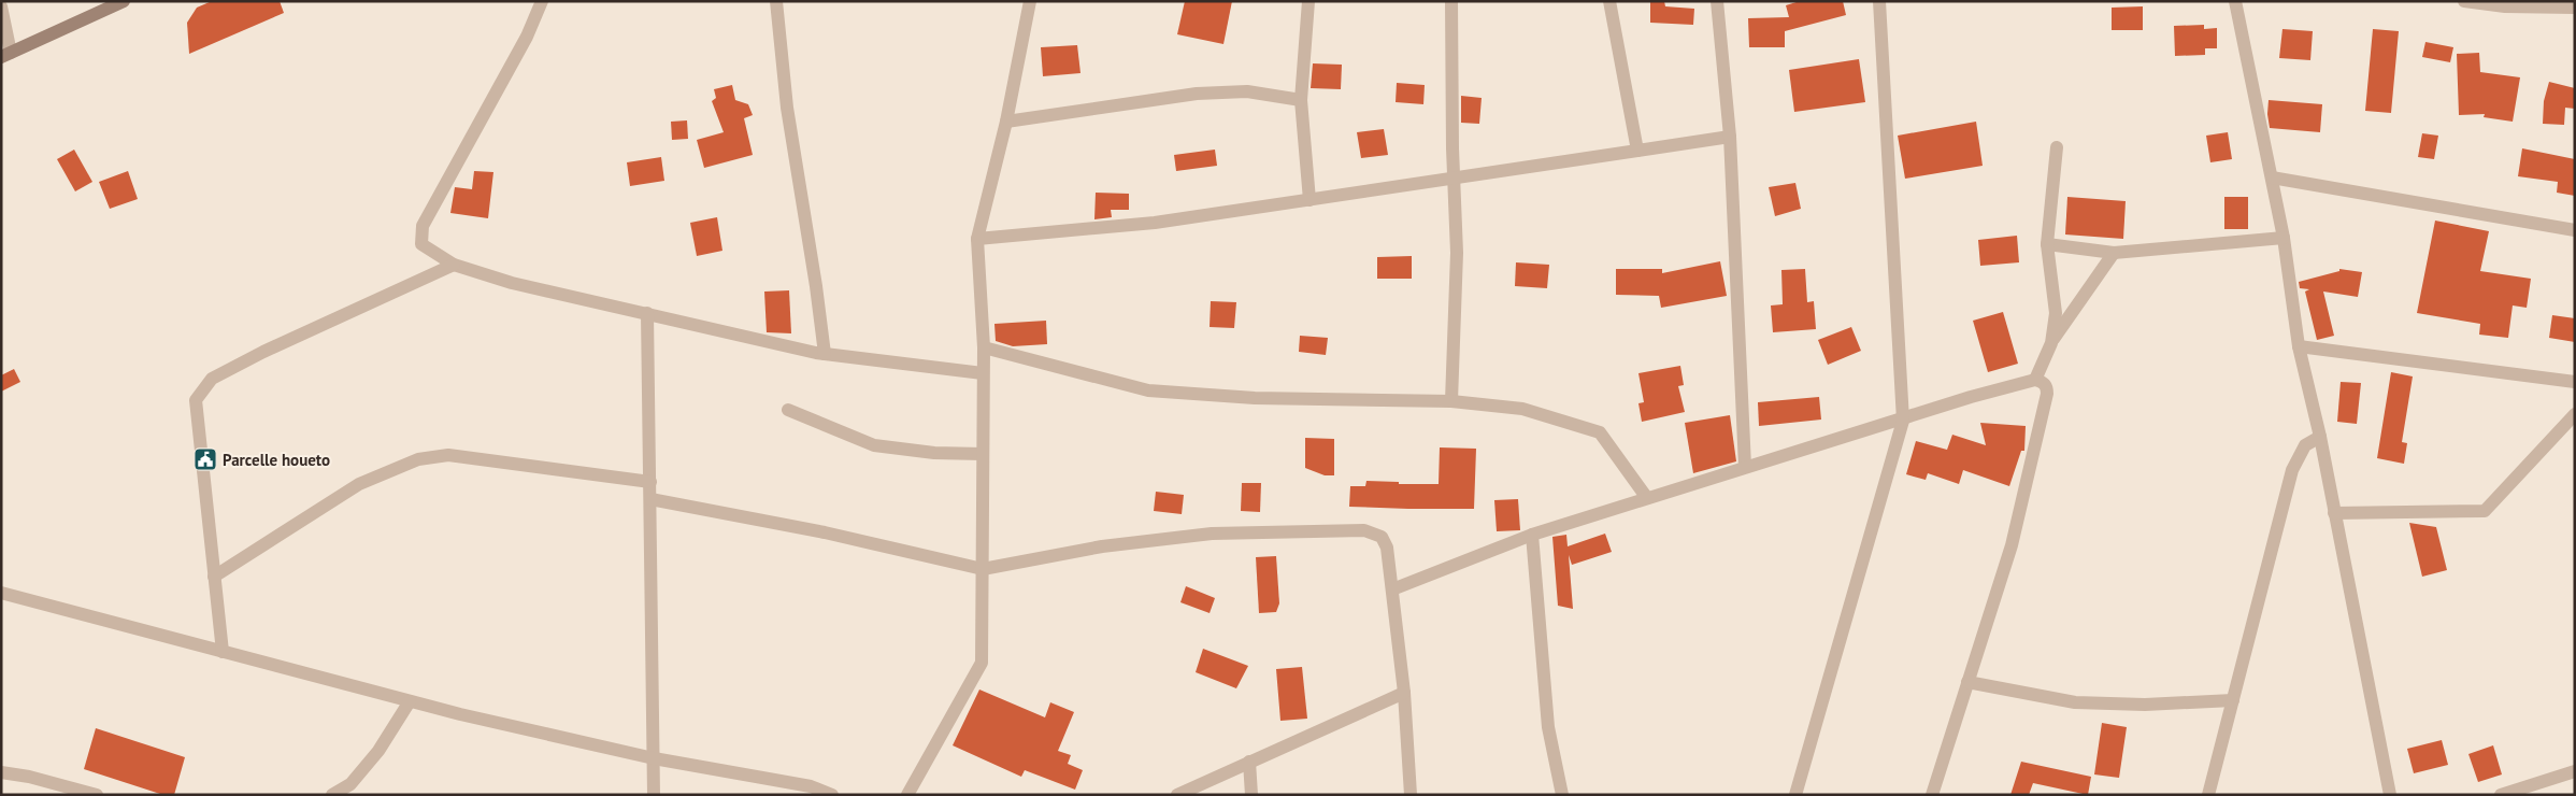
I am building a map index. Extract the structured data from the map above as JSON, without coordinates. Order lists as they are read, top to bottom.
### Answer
{
  "places": {
    "public building": ["Parcelle houeto"]
  }
}
